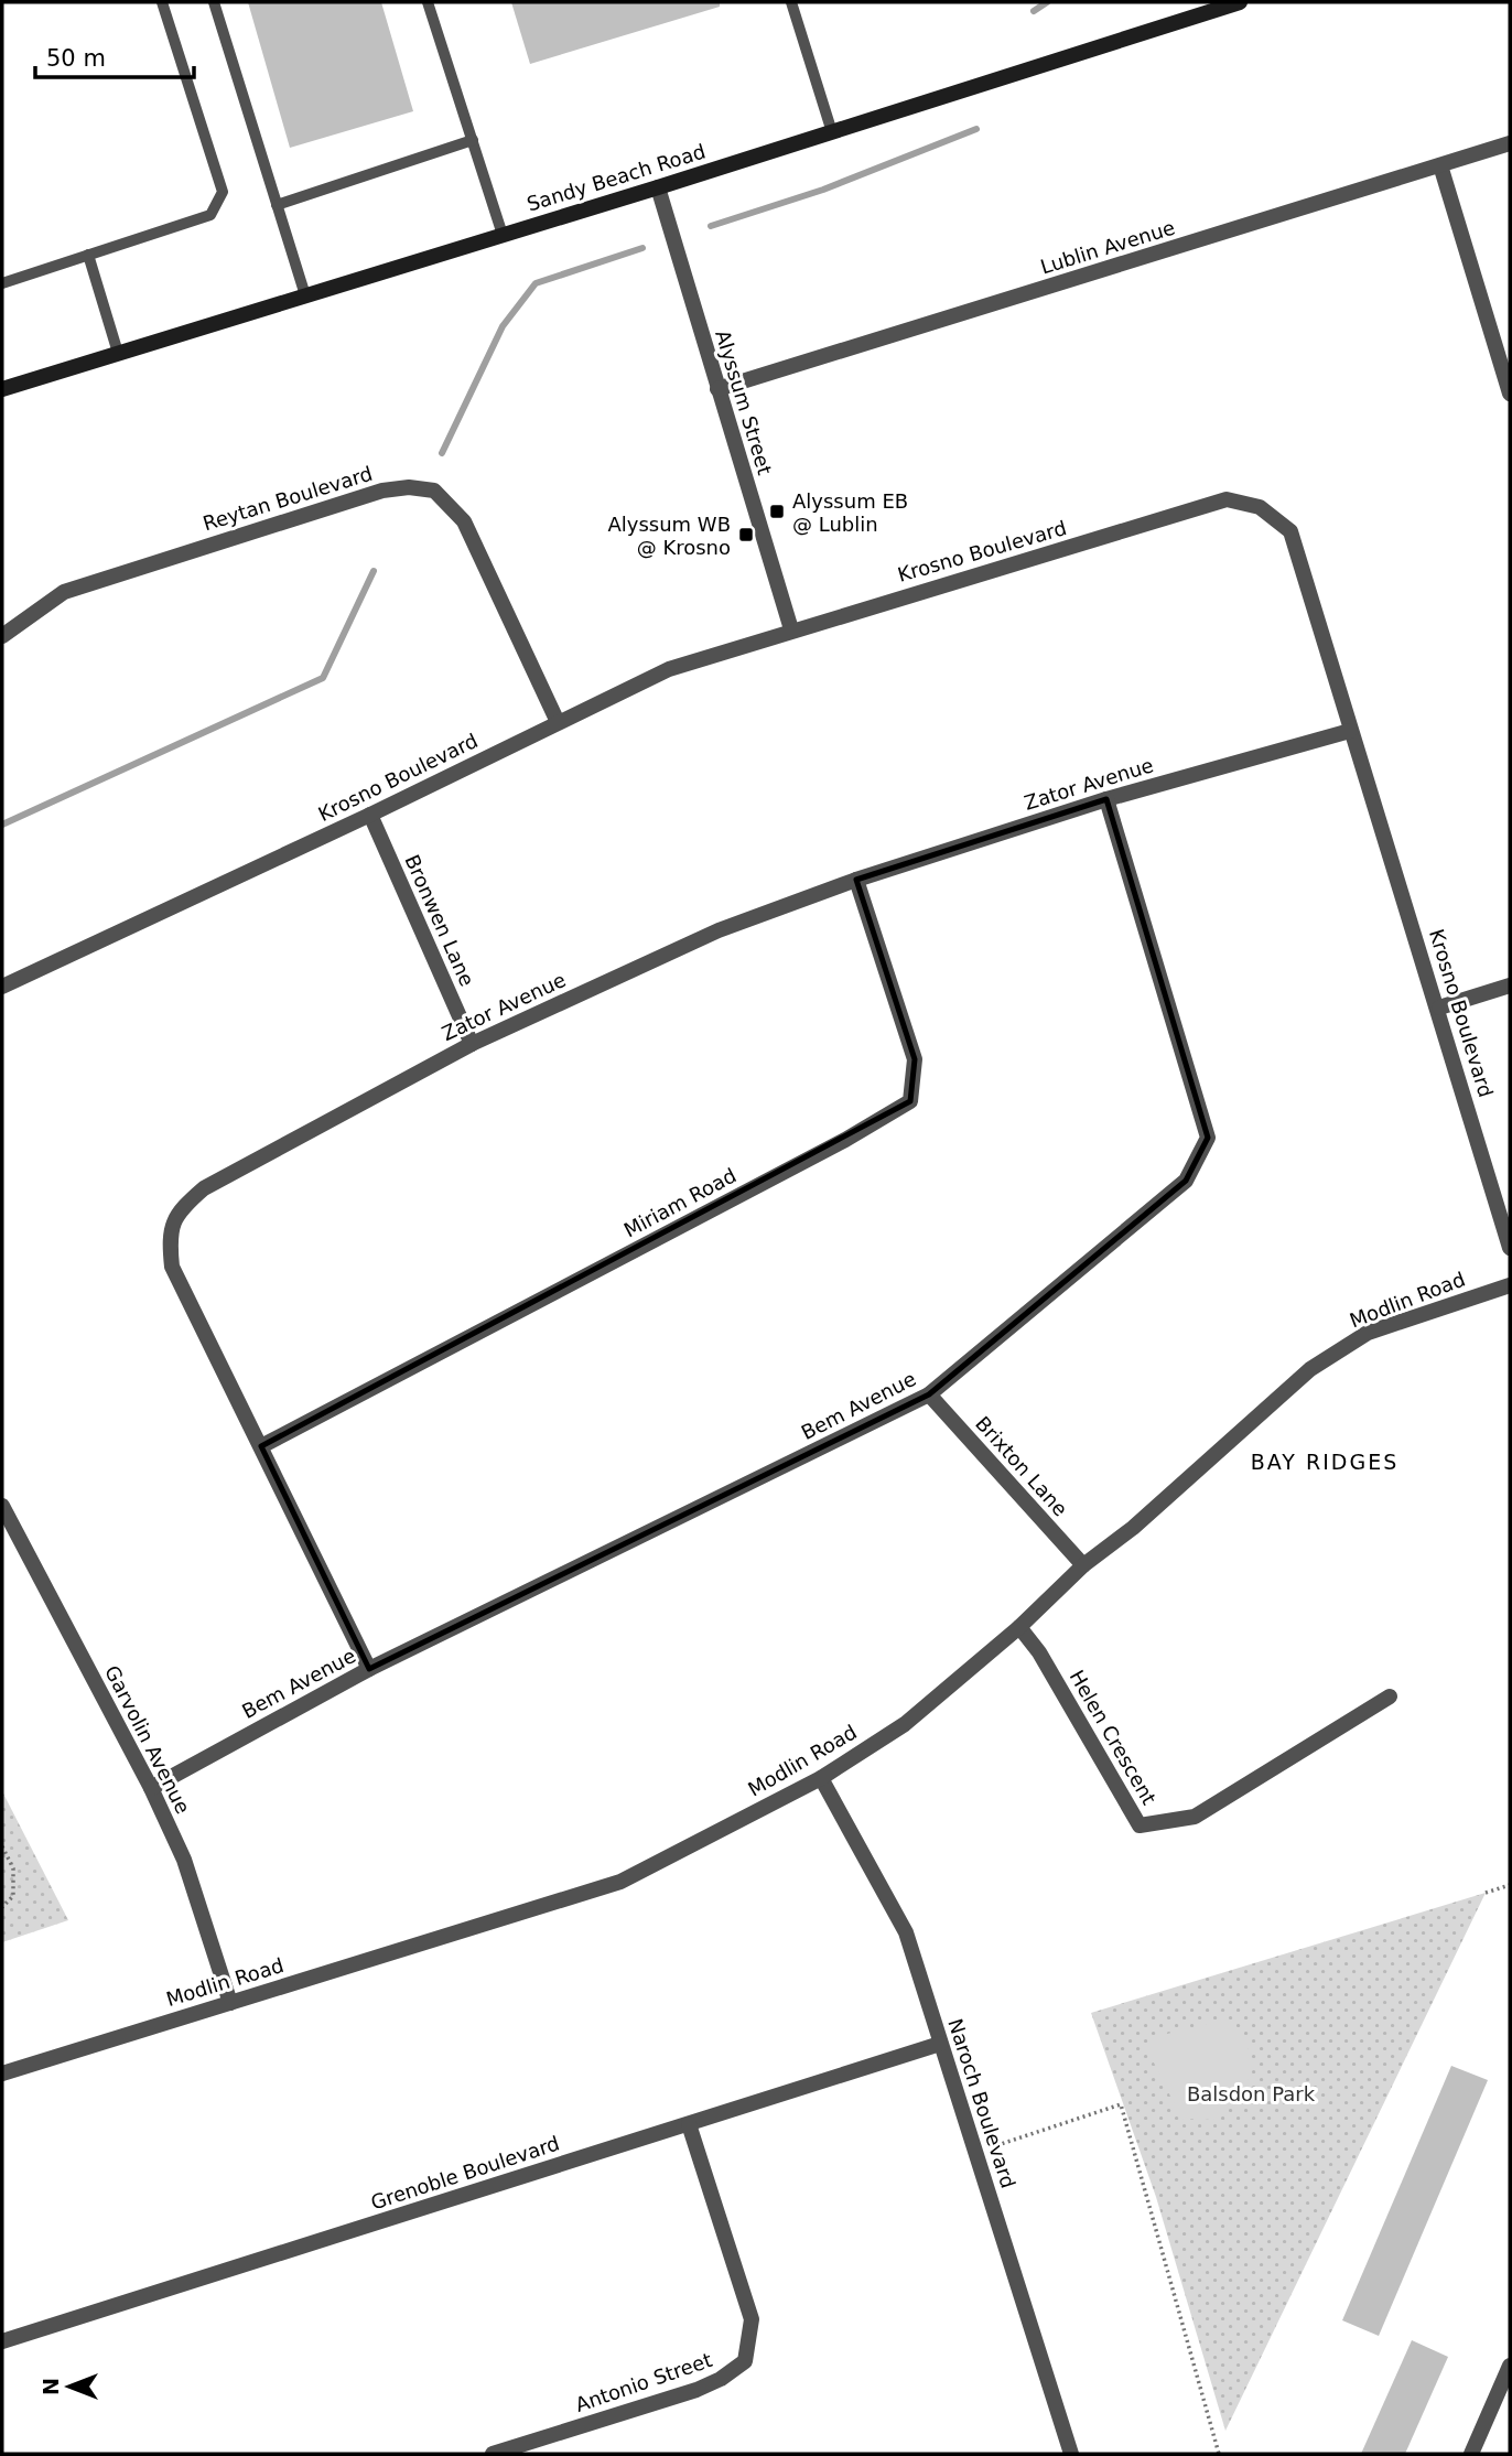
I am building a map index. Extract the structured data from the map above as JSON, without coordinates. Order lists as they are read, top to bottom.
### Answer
{
  "streets": {
    "street": [
      "Sandy Beach Road",
      "Lublin Avenue",
      "Alyssum Street",
      "Reytan Boulevard",
      "Krosno Boulevard",
      "Zator Avenue",
      "Bronwen Lane",
      "Miriam Road",
      "Modlin Road",
      "Bem Avenue",
      "Brixton Lane",
      "Helen Crescent",
      "Garvolin Avenue",
      "Naroch Boulevard",
      "Grenoble Boulevard",
      "Antonio Street"
    ]
  },
  "crossings": [
    ["Sandy Beach Road", "Alyssum Street"],
    ["Lublin Avenue", "Alyssum Street"],
    ["Alyssum Street", "Krosno Boulevard"],
    ["Reytan Boulevard", "Krosno Boulevard"],
    ["Krosno Boulevard", "Zator Avenue"],
    ["Krosno Boulevard", "Bronwen Lane"],
    ["Zator Avenue", "Bronwen Lane"],
    ["Zator Avenue", "Miriam Road"],
    ["Zator Avenue", "Bem Avenue"],
    ["Modlin Road", "Brixton Lane"],
    ["Modlin Road", "Helen Crescent"],
    ["Modlin Road", "Garvolin Avenue"],
    ["Modlin Road", "Naroch Boulevard"],
    ["Bem Avenue", "Brixton Lane"],
    ["Bem Avenue", "Garvolin Avenue"],
    ["Naroch Boulevard", "Grenoble Boulevard"],
    ["Grenoble Boulevard", "Antonio Street"]
  ],
  "districts": ["BAY RIDGES"],
  "parks": ["Balsdon Park"],
  "places": {
    "transit": ["Alyssum EB @ Lublin", "Alyssum WB @ Krosno"]
  },
  "scale_bar": "50 m",
  "north": "left"
}
